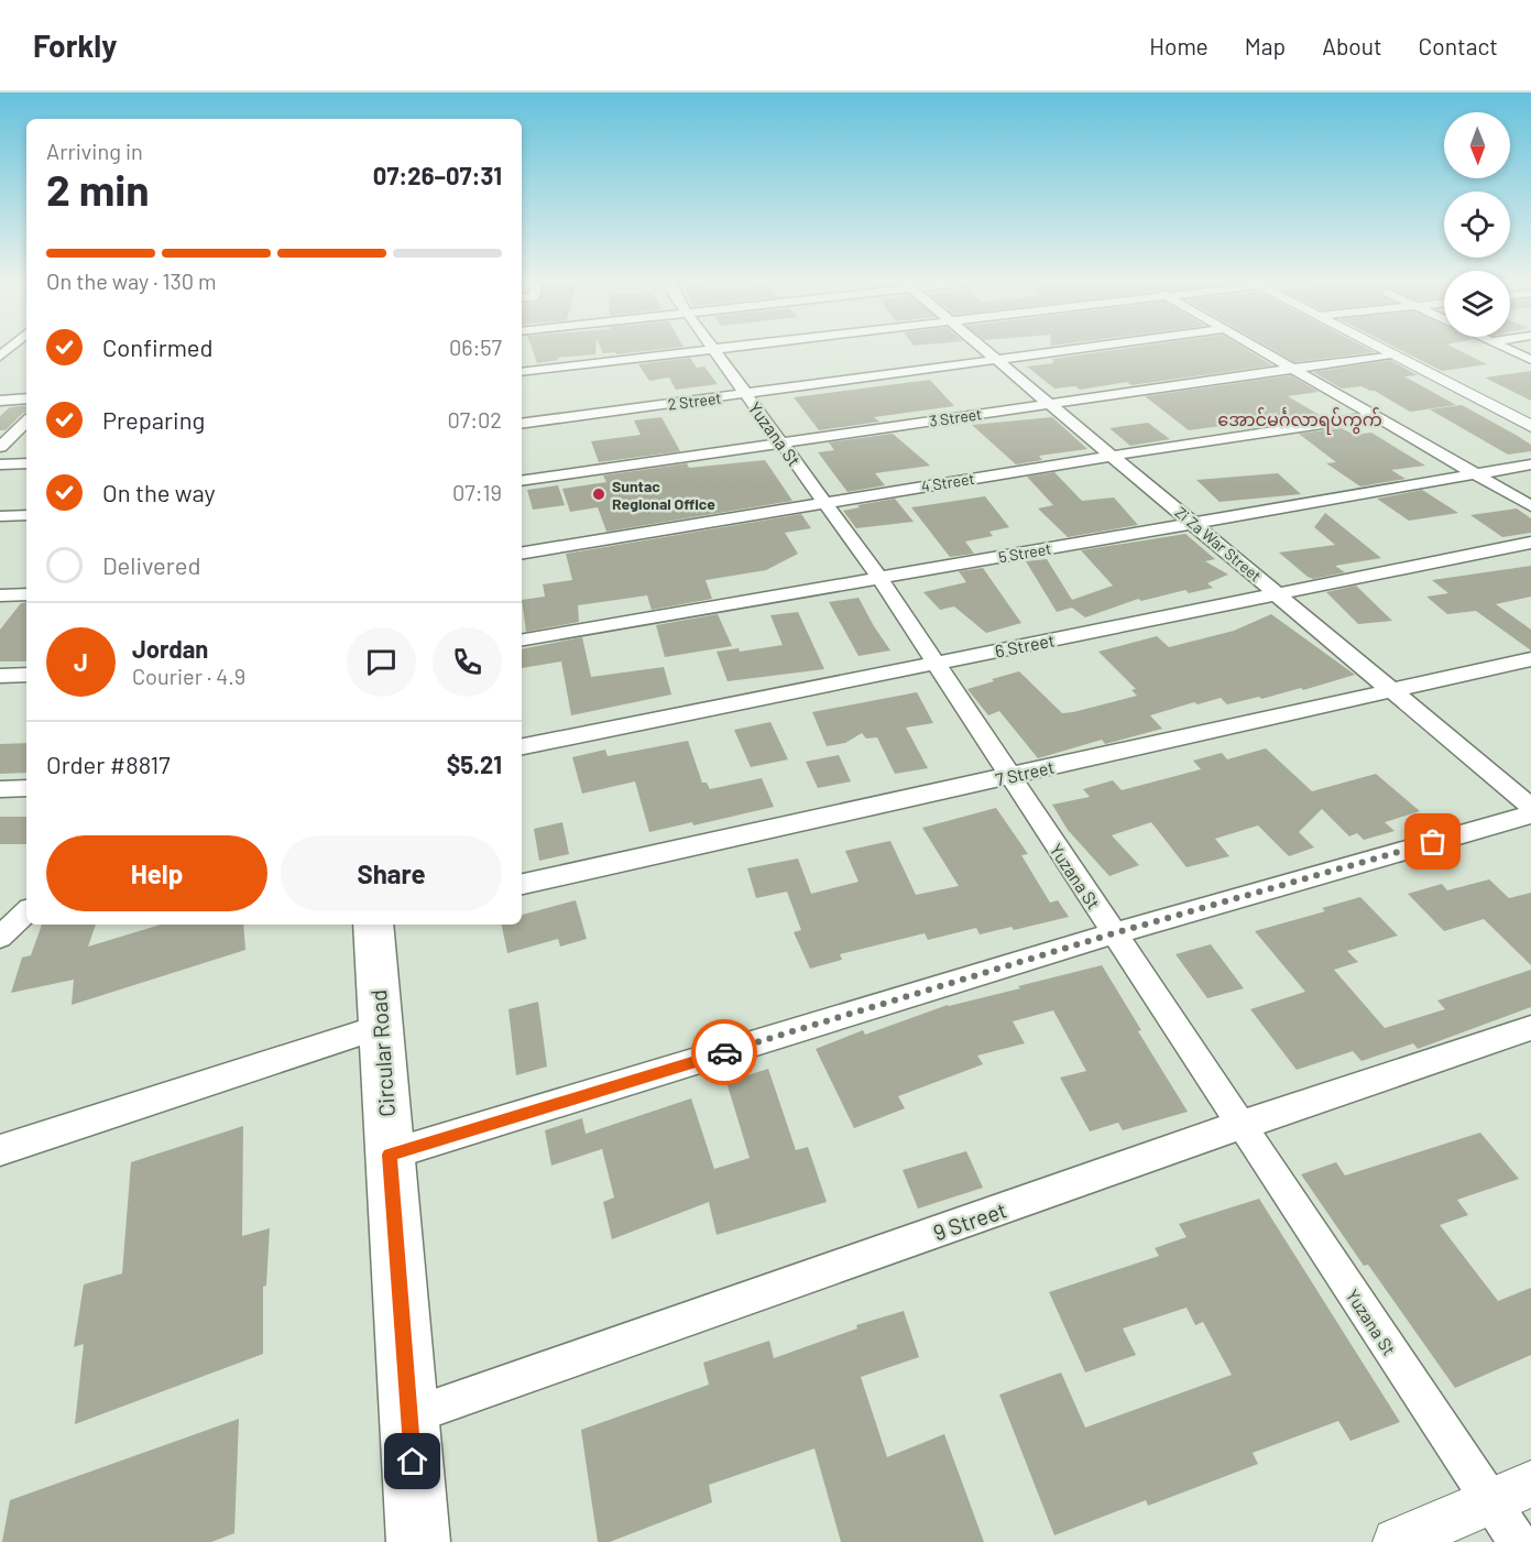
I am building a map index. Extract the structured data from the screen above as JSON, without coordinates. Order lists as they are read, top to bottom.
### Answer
{
  "streets": {
    "main road": ["Circular Road"],
    "street": [
      "2 Street",
      "3 Street",
      "Yuzana St",
      "4 Street",
      "Zi Za War Street",
      "5 Street",
      "6 Street",
      "7 Street",
      "9 Street"
    ]
  },
  "crossings": [
    ["2 Street", "Yuzana St"],
    ["2 Street", "Zi Za War Street"],
    ["3 Street", "Yuzana St"],
    ["3 Street", "Zi Za War Street"],
    ["Yuzana St", "4 Street"],
    ["Yuzana St", "5 Street"],
    ["Yuzana St", "6 Street"],
    ["Yuzana St", "7 Street"],
    ["Yuzana St", "9 Street"],
    ["4 Street", "Zi Za War Street"],
    ["Zi Za War Street", "5 Street"],
    ["Zi Za War Street", "6 Street"],
    ["Zi Za War Street", "7 Street"],
    ["Circular Road", "9 Street"]
  ],
  "districts": ["အောင်မင်္ဂလာရပ်ကွက်"],
  "places": ["Suntac Regional Office"],
  "north": "bottom",
  "page": {
    "header": "Forkly",
    "nav": [
      "Home",
      "Map",
      "About",
      "Contact"
    ],
    "heading": ["2 min", "Arriving in", "07:26–07:31"],
    "panel": [
      "Jordan",
      "Courier · 4.9",
      "Order #8817",
      "$5.21"
    ],
    "bar": "On the way · 130 m",
    "list": [
      ["Confirmed", "06:57"],
      ["Preparing", "07:02"],
      ["On the way", "07:19"],
      "Delivered"
    ],
    "round": "J",
    "buttons": ["Help", "Share"]
  }
}
